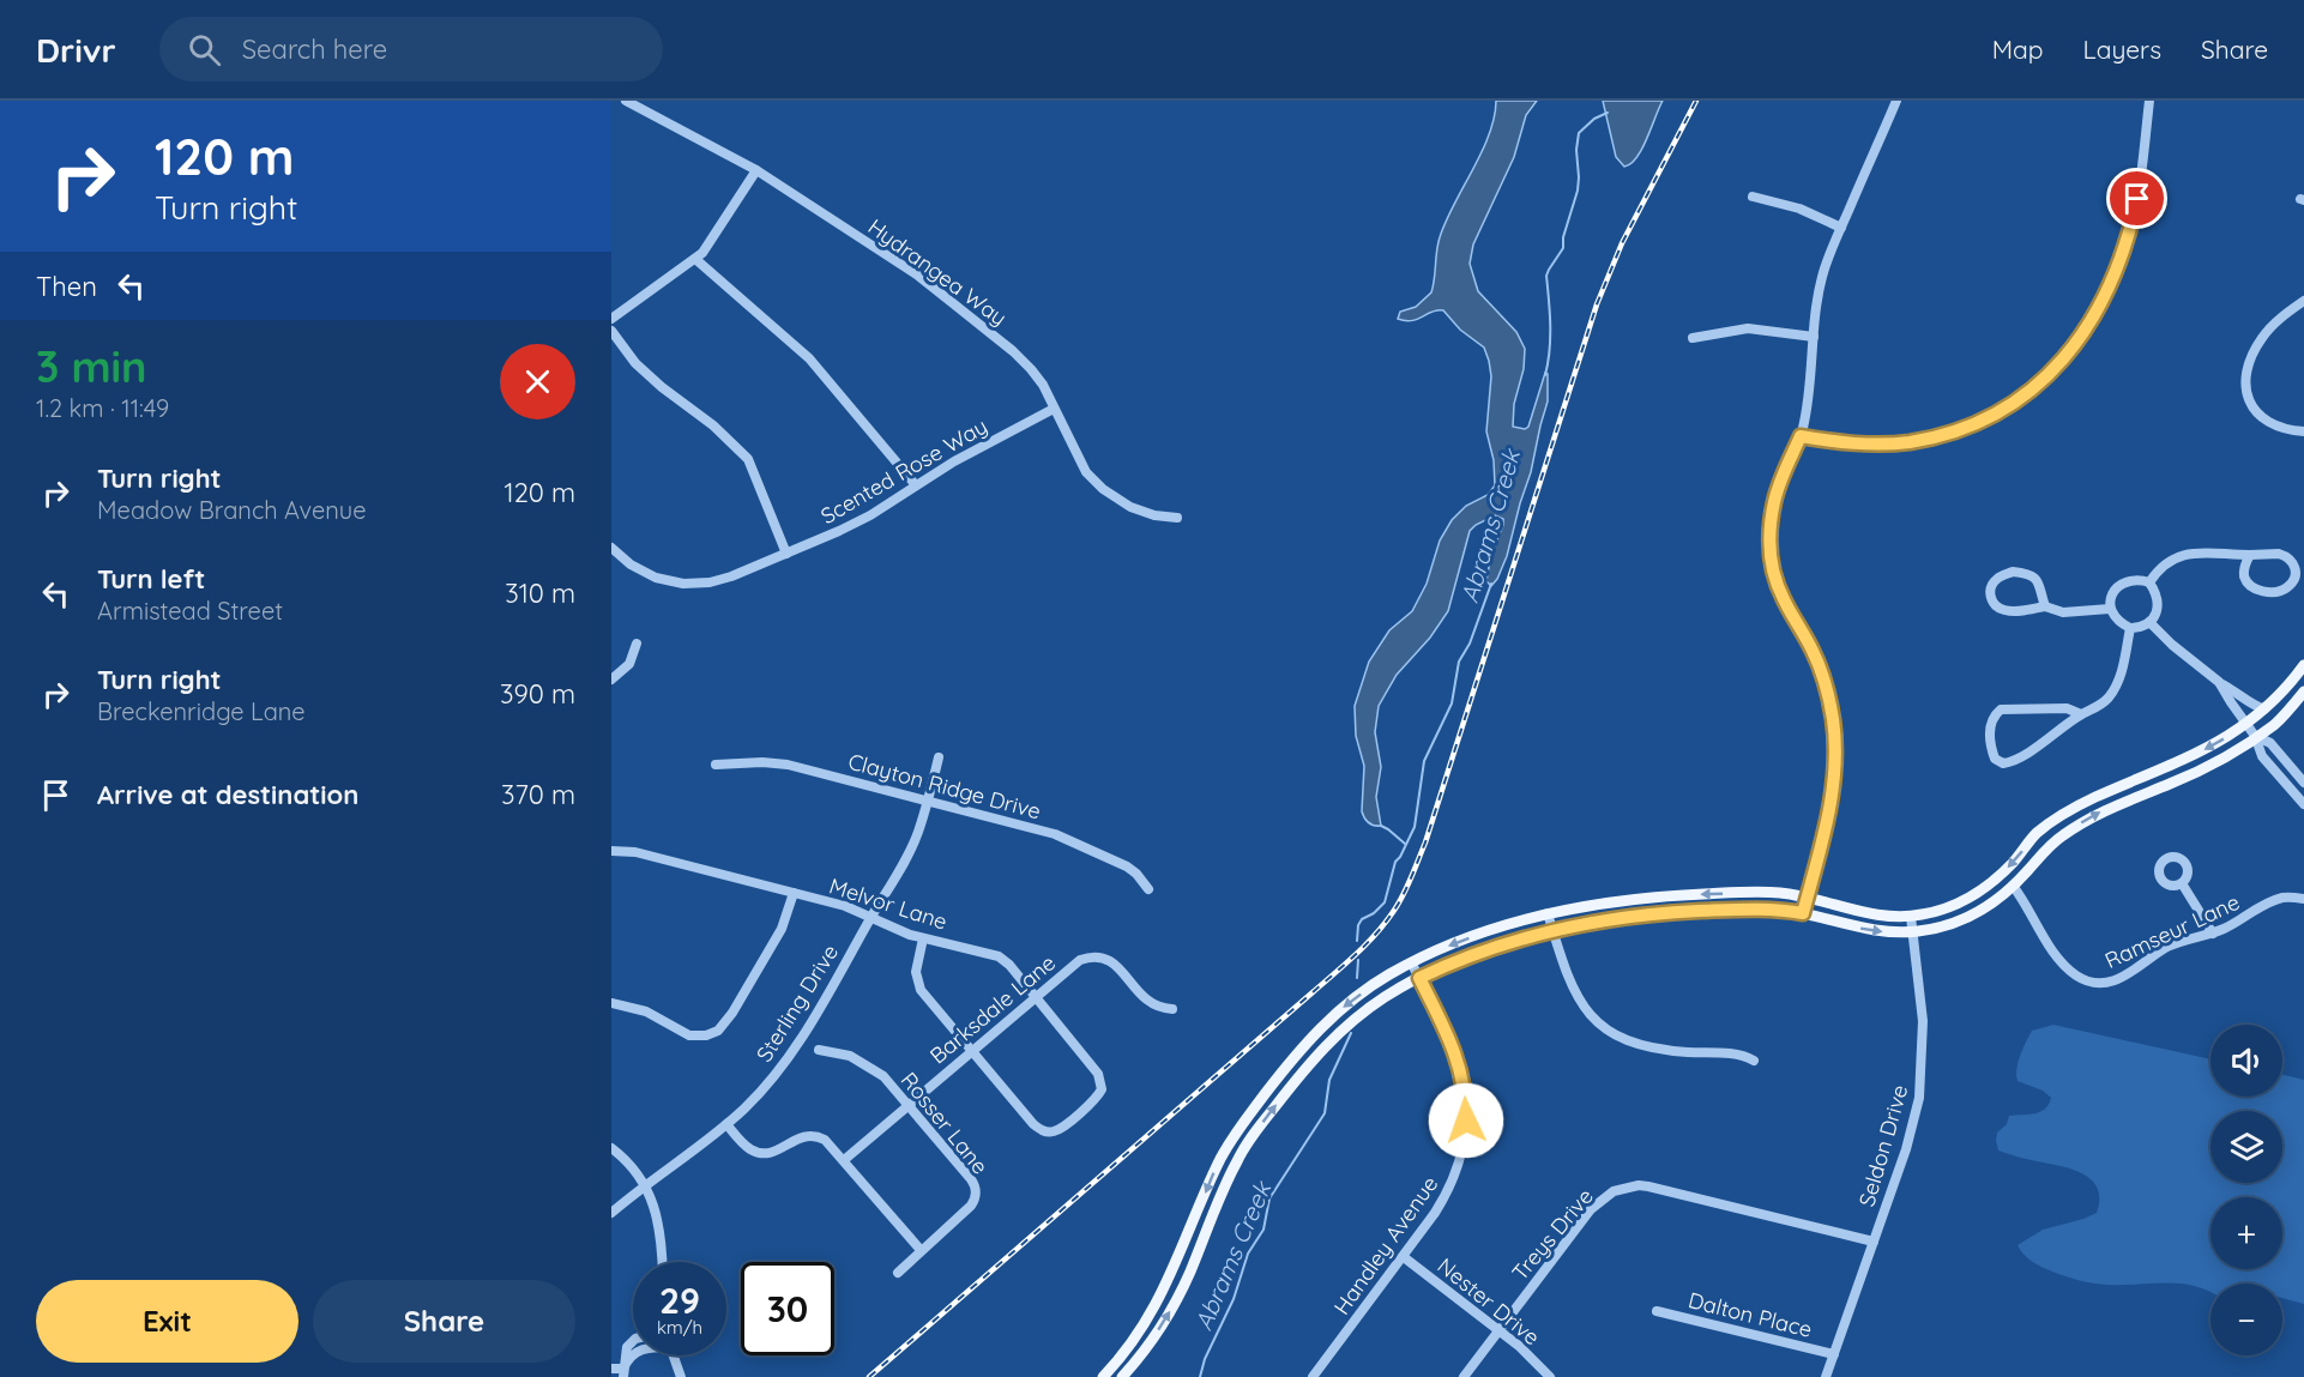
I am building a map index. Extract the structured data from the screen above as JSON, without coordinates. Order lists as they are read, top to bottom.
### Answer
{
  "streets": {
    "street": [
      "Hydrangea Way",
      "Scented Rose Way",
      "Clayton Ridge Drive",
      "Melvor Lane",
      "Ramseur Lane",
      "Sterling Drive",
      "Barksdale Lane",
      "Rosser Lane",
      "Seldon Drive",
      "Treys Drive",
      "Handley Avenue",
      "Nester Drive",
      "Dalton Place"
    ]
  },
  "crossings": [
    ["Hydrangea Way", "Scented Rose Way"],
    ["Clayton Ridge Drive", "Sterling Drive"],
    ["Melvor Lane", "Sterling Drive"],
    ["Melvor Lane", "Barksdale Lane"],
    ["Barksdale Lane", "Rosser Lane"],
    ["Seldon Drive", "Treys Drive"],
    ["Seldon Drive", "Dalton Place"],
    ["Treys Drive", "Nester Drive"],
    ["Handley Avenue", "Nester Drive"]
  ],
  "water": ["Abrams Creek"],
  "page": {
    "header": "Drivr",
    "search": "Search here",
    "nav": ["Map", "Layers", "Share"],
    "turn": ["120 m", "Turn right"],
    "then": "Then",
    "heading": ["3 min", "1.2 km · 11:49"],
    "list": [
      {
        "name": "Turn right",
        "note": "Meadow Branch Avenue",
        "value": "120 m"
      },
      {
        "name": "Turn left",
        "note": "Armistead Street",
        "value": "310 m"
      },
      {
        "name": "Turn right",
        "note": "Breckenridge Lane",
        "value": "390 m"
      },
      {
        "name": "Arrive at destination",
        "value": "370 m"
      }
    ],
    "map_buttons": ["+", "−"],
    "speed": "29 km/h",
    "limit": "30",
    "buttons": ["Exit", "Share"]
  }
}
